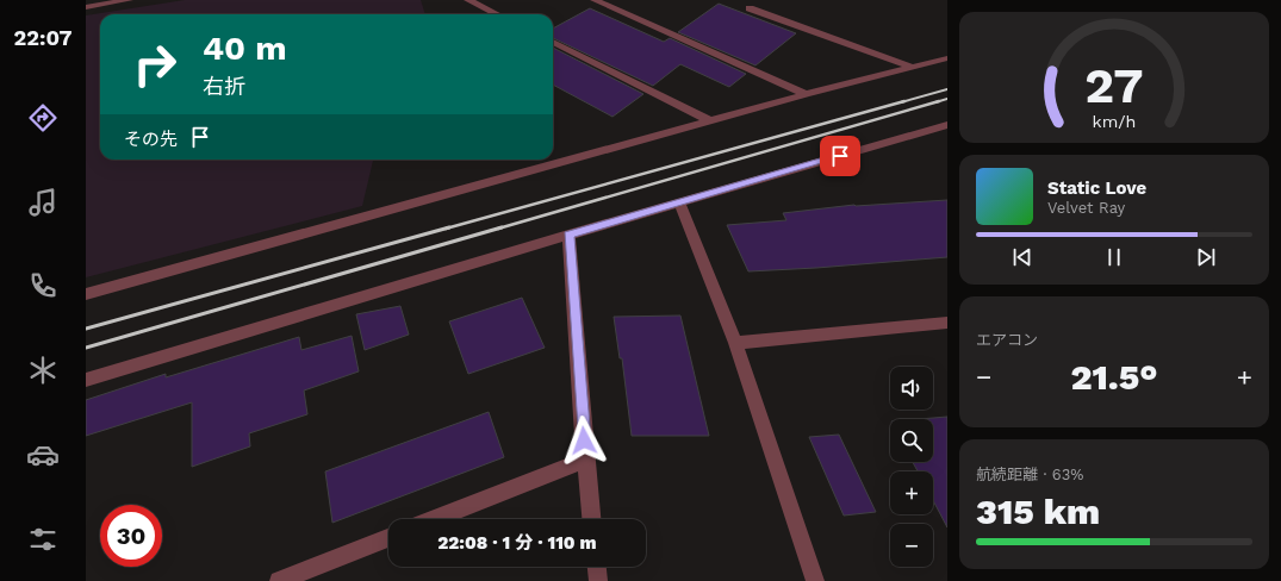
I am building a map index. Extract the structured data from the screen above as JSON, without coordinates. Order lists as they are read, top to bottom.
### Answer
{
  "page": {
    "tabs": "22:07",
    "turn": ["40 m", "右折"],
    "then": "その先",
    "song": ["Static Love", "Velvet Ray"],
    "tile": [
      "エアコン",
      ["航続距離 · 63%", "315 km"]
    ],
    "heat": ["−", "21.5°", "+"],
    "map_buttons": ["+", "−"],
    "limit": "30",
    "trip": "22:08 · 1 分 · 110 m",
    "gauge": ["27", "km/h"]
  }
}
